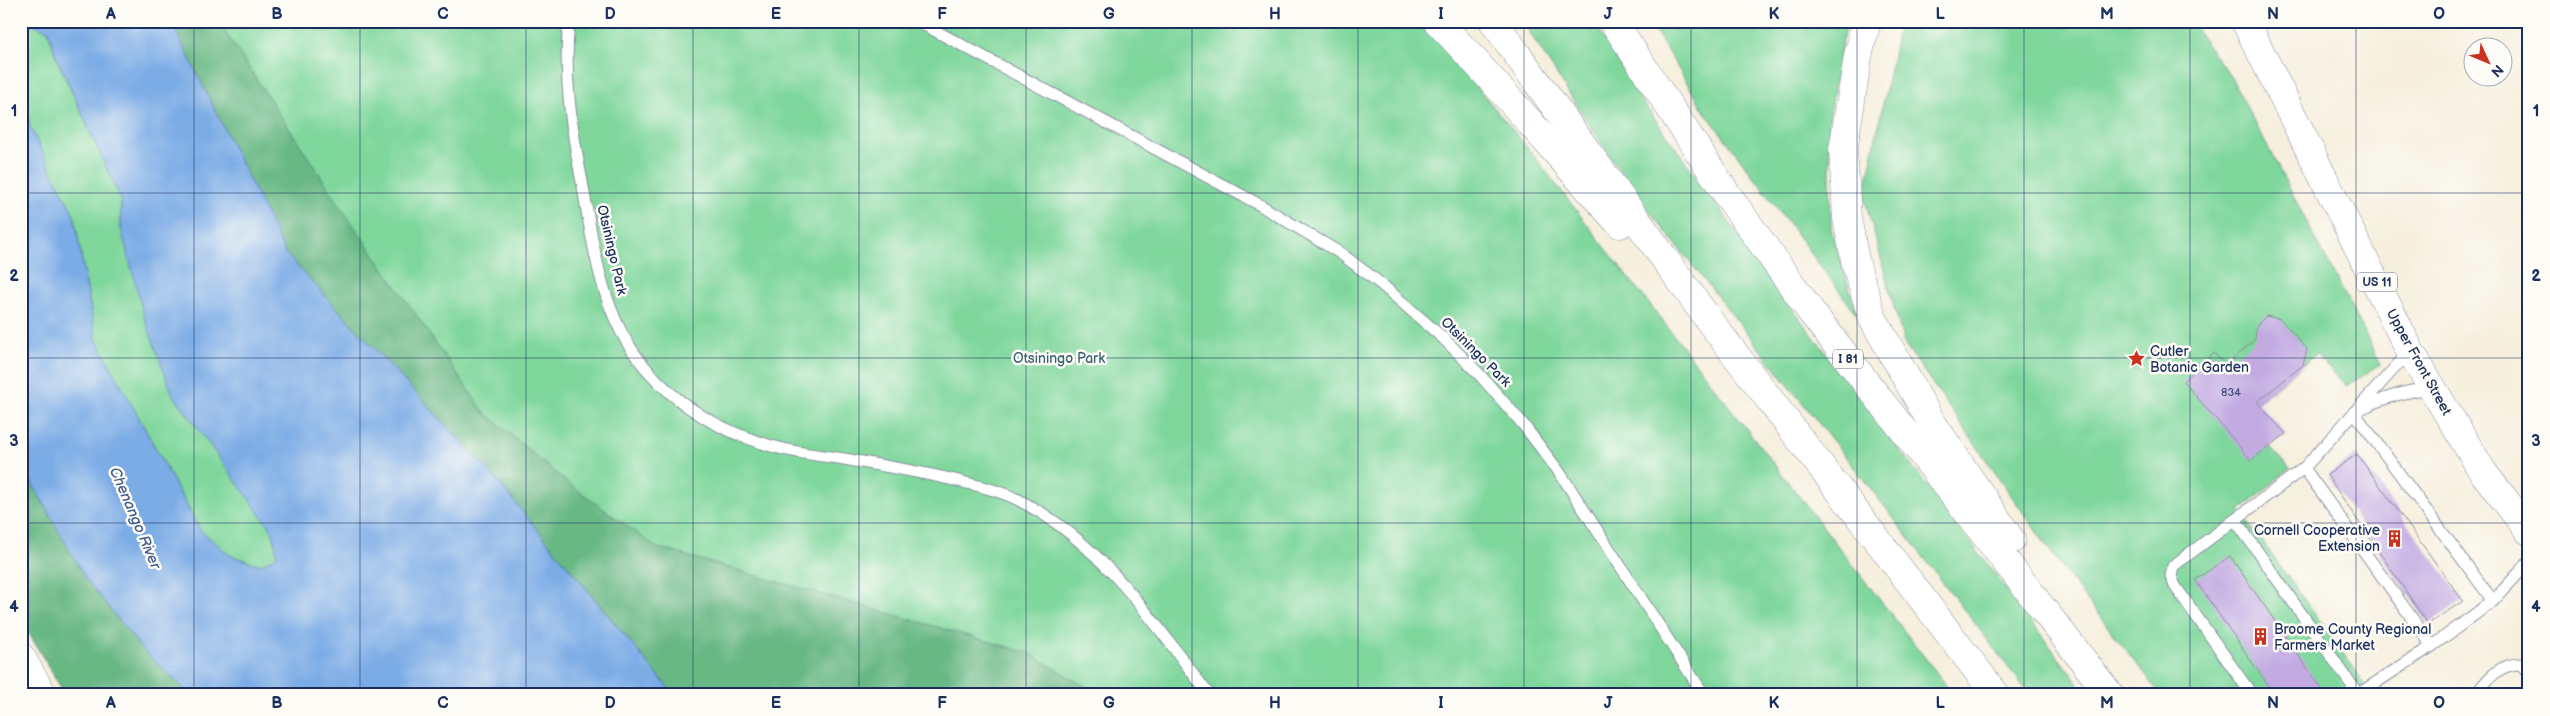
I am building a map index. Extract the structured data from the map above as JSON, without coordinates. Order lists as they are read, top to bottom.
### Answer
{
  "streets": {
    "main road": ["US 11", "I 81", "Upper Front Street"],
    "lane": ["Otsiningo Park"]
  },
  "water": ["Chenango River"],
  "parks": ["Otsiningo Park"],
  "places": {
    "place": ["Cutler Botanic Garden"],
    "building": ["Cornell Cooperative Extension", "Broome County Regional Farmers Market"]
  },
  "house_numbers": ["834"],
  "north": "bottom right",
  "grid": {
    "columns": [
      "A",
      "B",
      "C",
      "D",
      "E",
      "F",
      "G",
      "H",
      "I",
      "J",
      "K",
      "L",
      "M",
      "N",
      "O"
    ],
    "rows": [
      "1",
      "2",
      "3",
      "4"
    ]
  }
}
